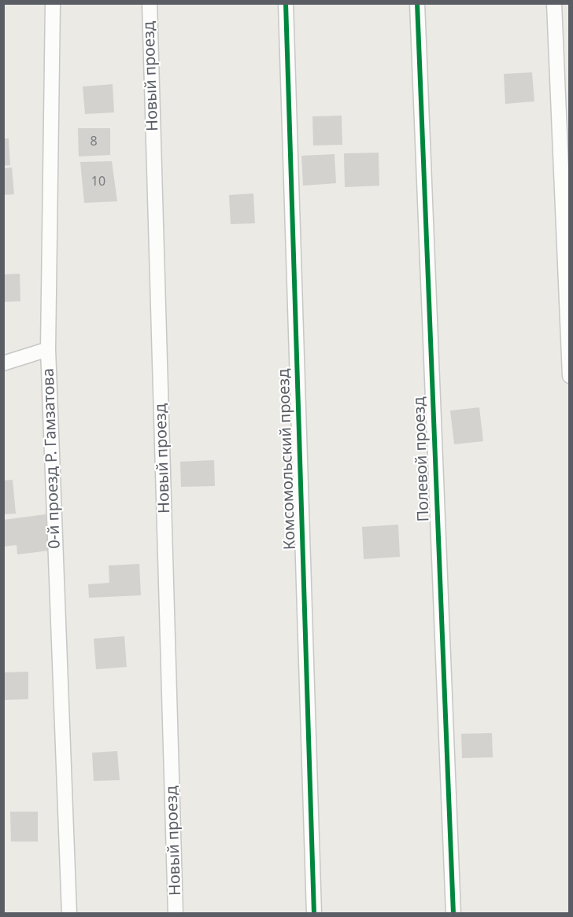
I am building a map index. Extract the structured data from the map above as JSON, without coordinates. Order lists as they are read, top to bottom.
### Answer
{
  "streets": {
    "street": [
      "Новый проезд",
      "0-й проезд Р. Гамзатова",
      "Комсомольский проезд",
      "Полевой проезд"
    ]
  },
  "house_numbers": ["8", "10"]
}
